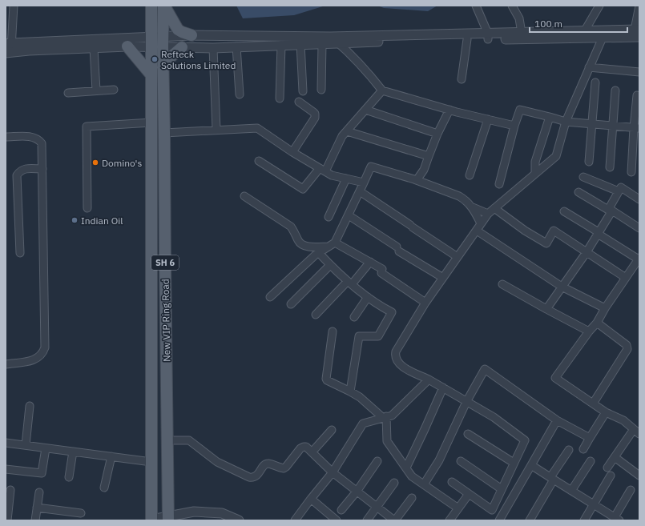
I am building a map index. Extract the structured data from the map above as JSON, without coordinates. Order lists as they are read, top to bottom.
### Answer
{
  "streets": {
    "main road": ["SH 6", "New VIP Ring Road"]
  },
  "places": ["Refteck Solutions Limited", "Domino's", "Indian Oil"],
  "scale_bar": "100 m"
}
